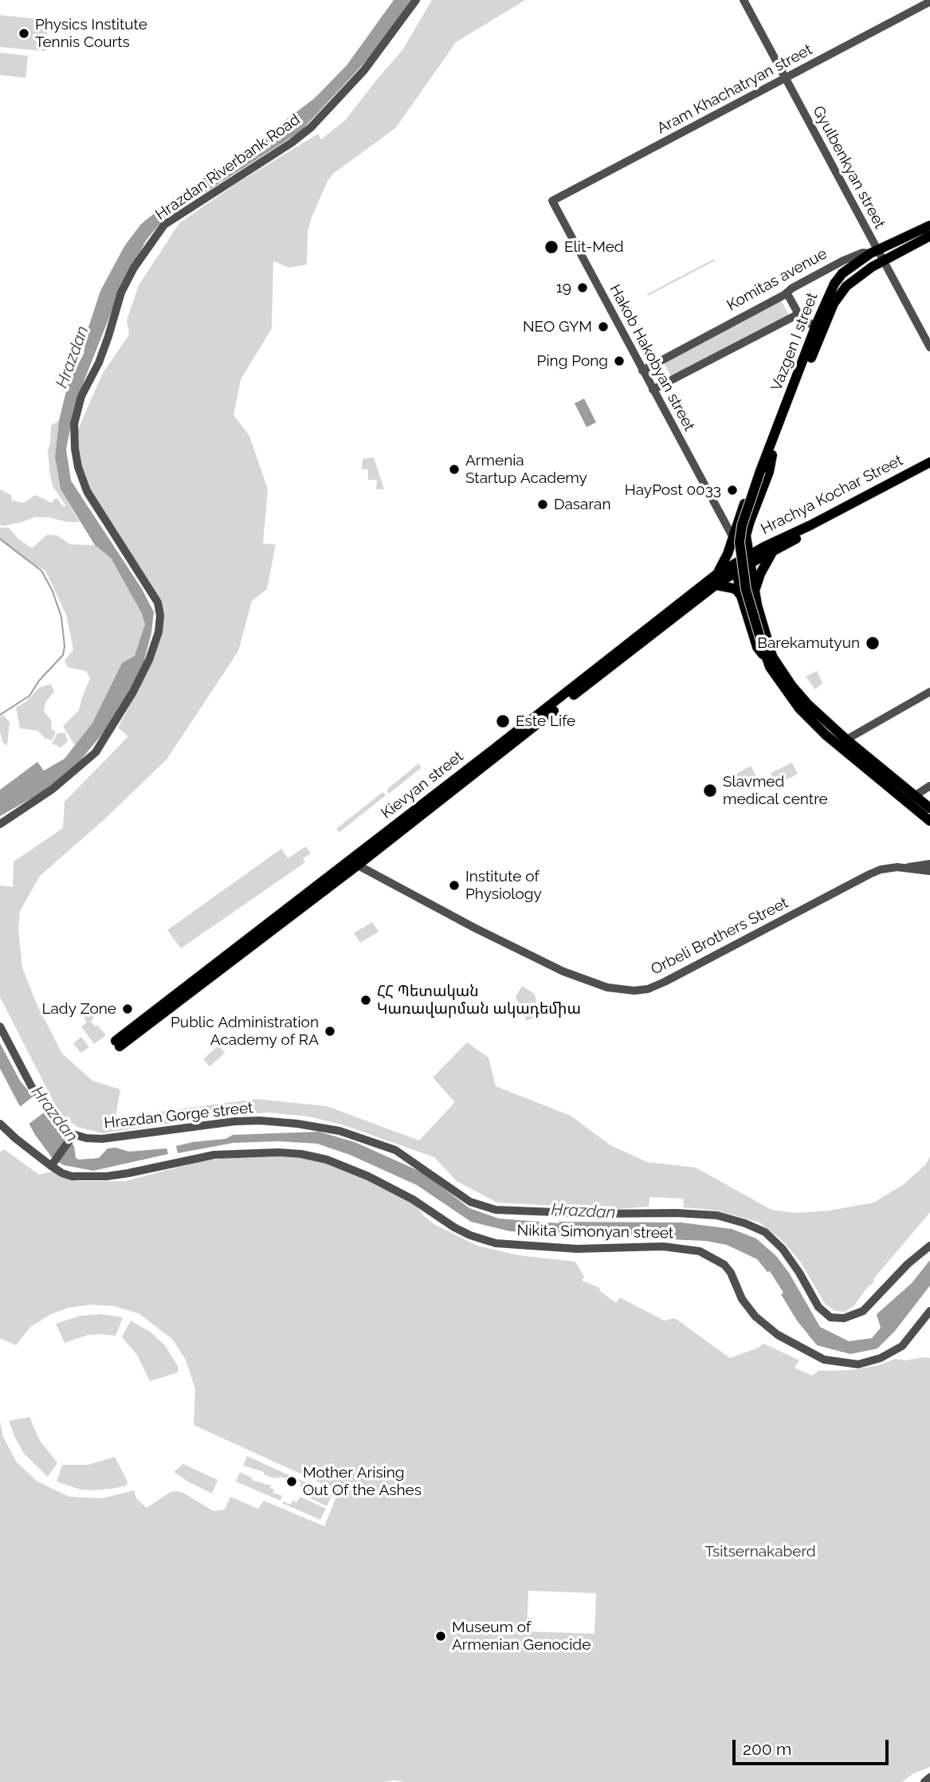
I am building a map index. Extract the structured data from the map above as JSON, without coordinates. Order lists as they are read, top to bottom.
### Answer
{
  "streets": {
    "main road": [
      "Komitas avenue",
      "Vazgen I street",
      "Hrachya Kochar Street",
      "Kievyan street"
    ],
    "street": [
      "Aram Khachatryan street",
      "Hrazdan Riverbank Road",
      "Gyulbenkyan street",
      "Hakob Hakobyan street",
      "Orbeli Brothers Street",
      "Hrazdan Gorge street",
      "Nikita Simonyan street"
    ]
  },
  "crossings": [
    ["Aram Khachatryan street", "Gyulbenkyan street"],
    ["Aram Khachatryan street", "Hakob Hakobyan street"],
    ["Gyulbenkyan street", "Komitas avenue"],
    ["Gyulbenkyan street", "Vazgen I street"],
    ["Komitas avenue", "Vazgen I street"],
    ["Komitas avenue", "Hakob Hakobyan street"],
    ["Vazgen I street", "Hakob Hakobyan street"],
    ["Vazgen I street", "Hrachya Kochar Street"],
    ["Vazgen I street", "Kievyan street"],
    ["Hrachya Kochar Street", "Kievyan street"],
    ["Kievyan street", "Orbeli Brothers Street"]
  ],
  "water": ["Hrazdan"],
  "parks": ["Tsitsernakaberd"],
  "places": [
    "Physics Institute Tennis Courts",
    "Elit-Med",
    "19",
    "NEO GYM",
    "Ping Pong",
    "Armenia Startup Academy",
    "HayPost 0033",
    "Dasaran",
    "Barekamutyun",
    "Este Life",
    "Slavmed medical centre",
    "Institute of Physiology",
    "ՀՀ Պետական Կառավարման ակադեմիա",
    "Lady Zone",
    "Public Administration Academy of RA",
    "Mother Arising Out Of the Ashes",
    "Museum of Armenian Genocide"
  ],
  "scale_bar": "200 m"
}
